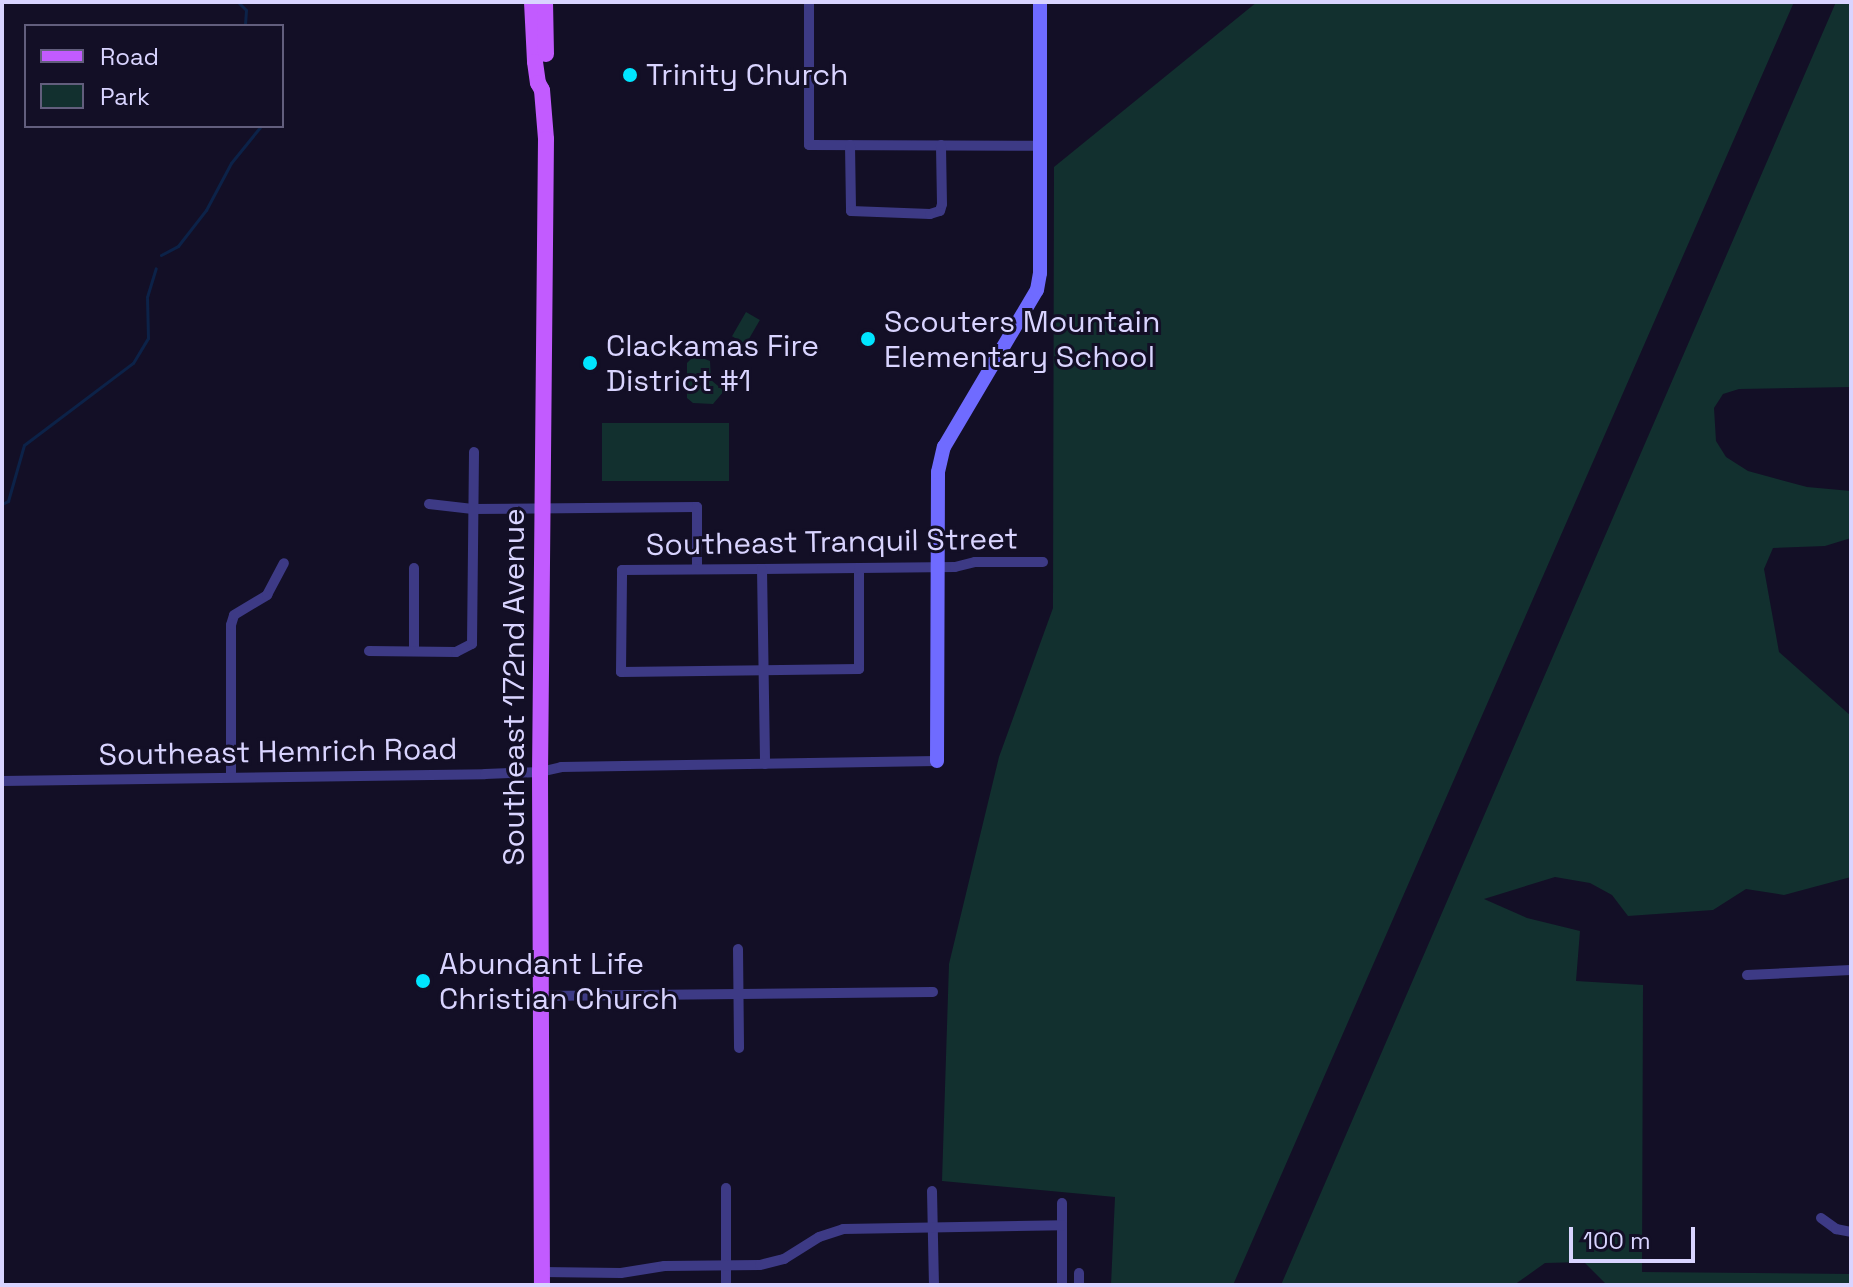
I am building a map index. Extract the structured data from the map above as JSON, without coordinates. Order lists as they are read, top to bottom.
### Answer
{
  "streets": {
    "main road": ["Southeast 172nd Avenue"],
    "street": ["Southeast Tranquil Street", "Southeast Hemrich Road"]
  },
  "crossings": [
    ["Southeast 172nd Avenue", "Southeast Hemrich Road"]
  ],
  "places": [
    "Trinity Church",
    "Scouters Mountain Elementary School",
    "Clackamas Fire District #1",
    "Abundant Life Christian Church"
  ],
  "legend": ["Road", "Park"],
  "scale_bar": "100 m"
}
